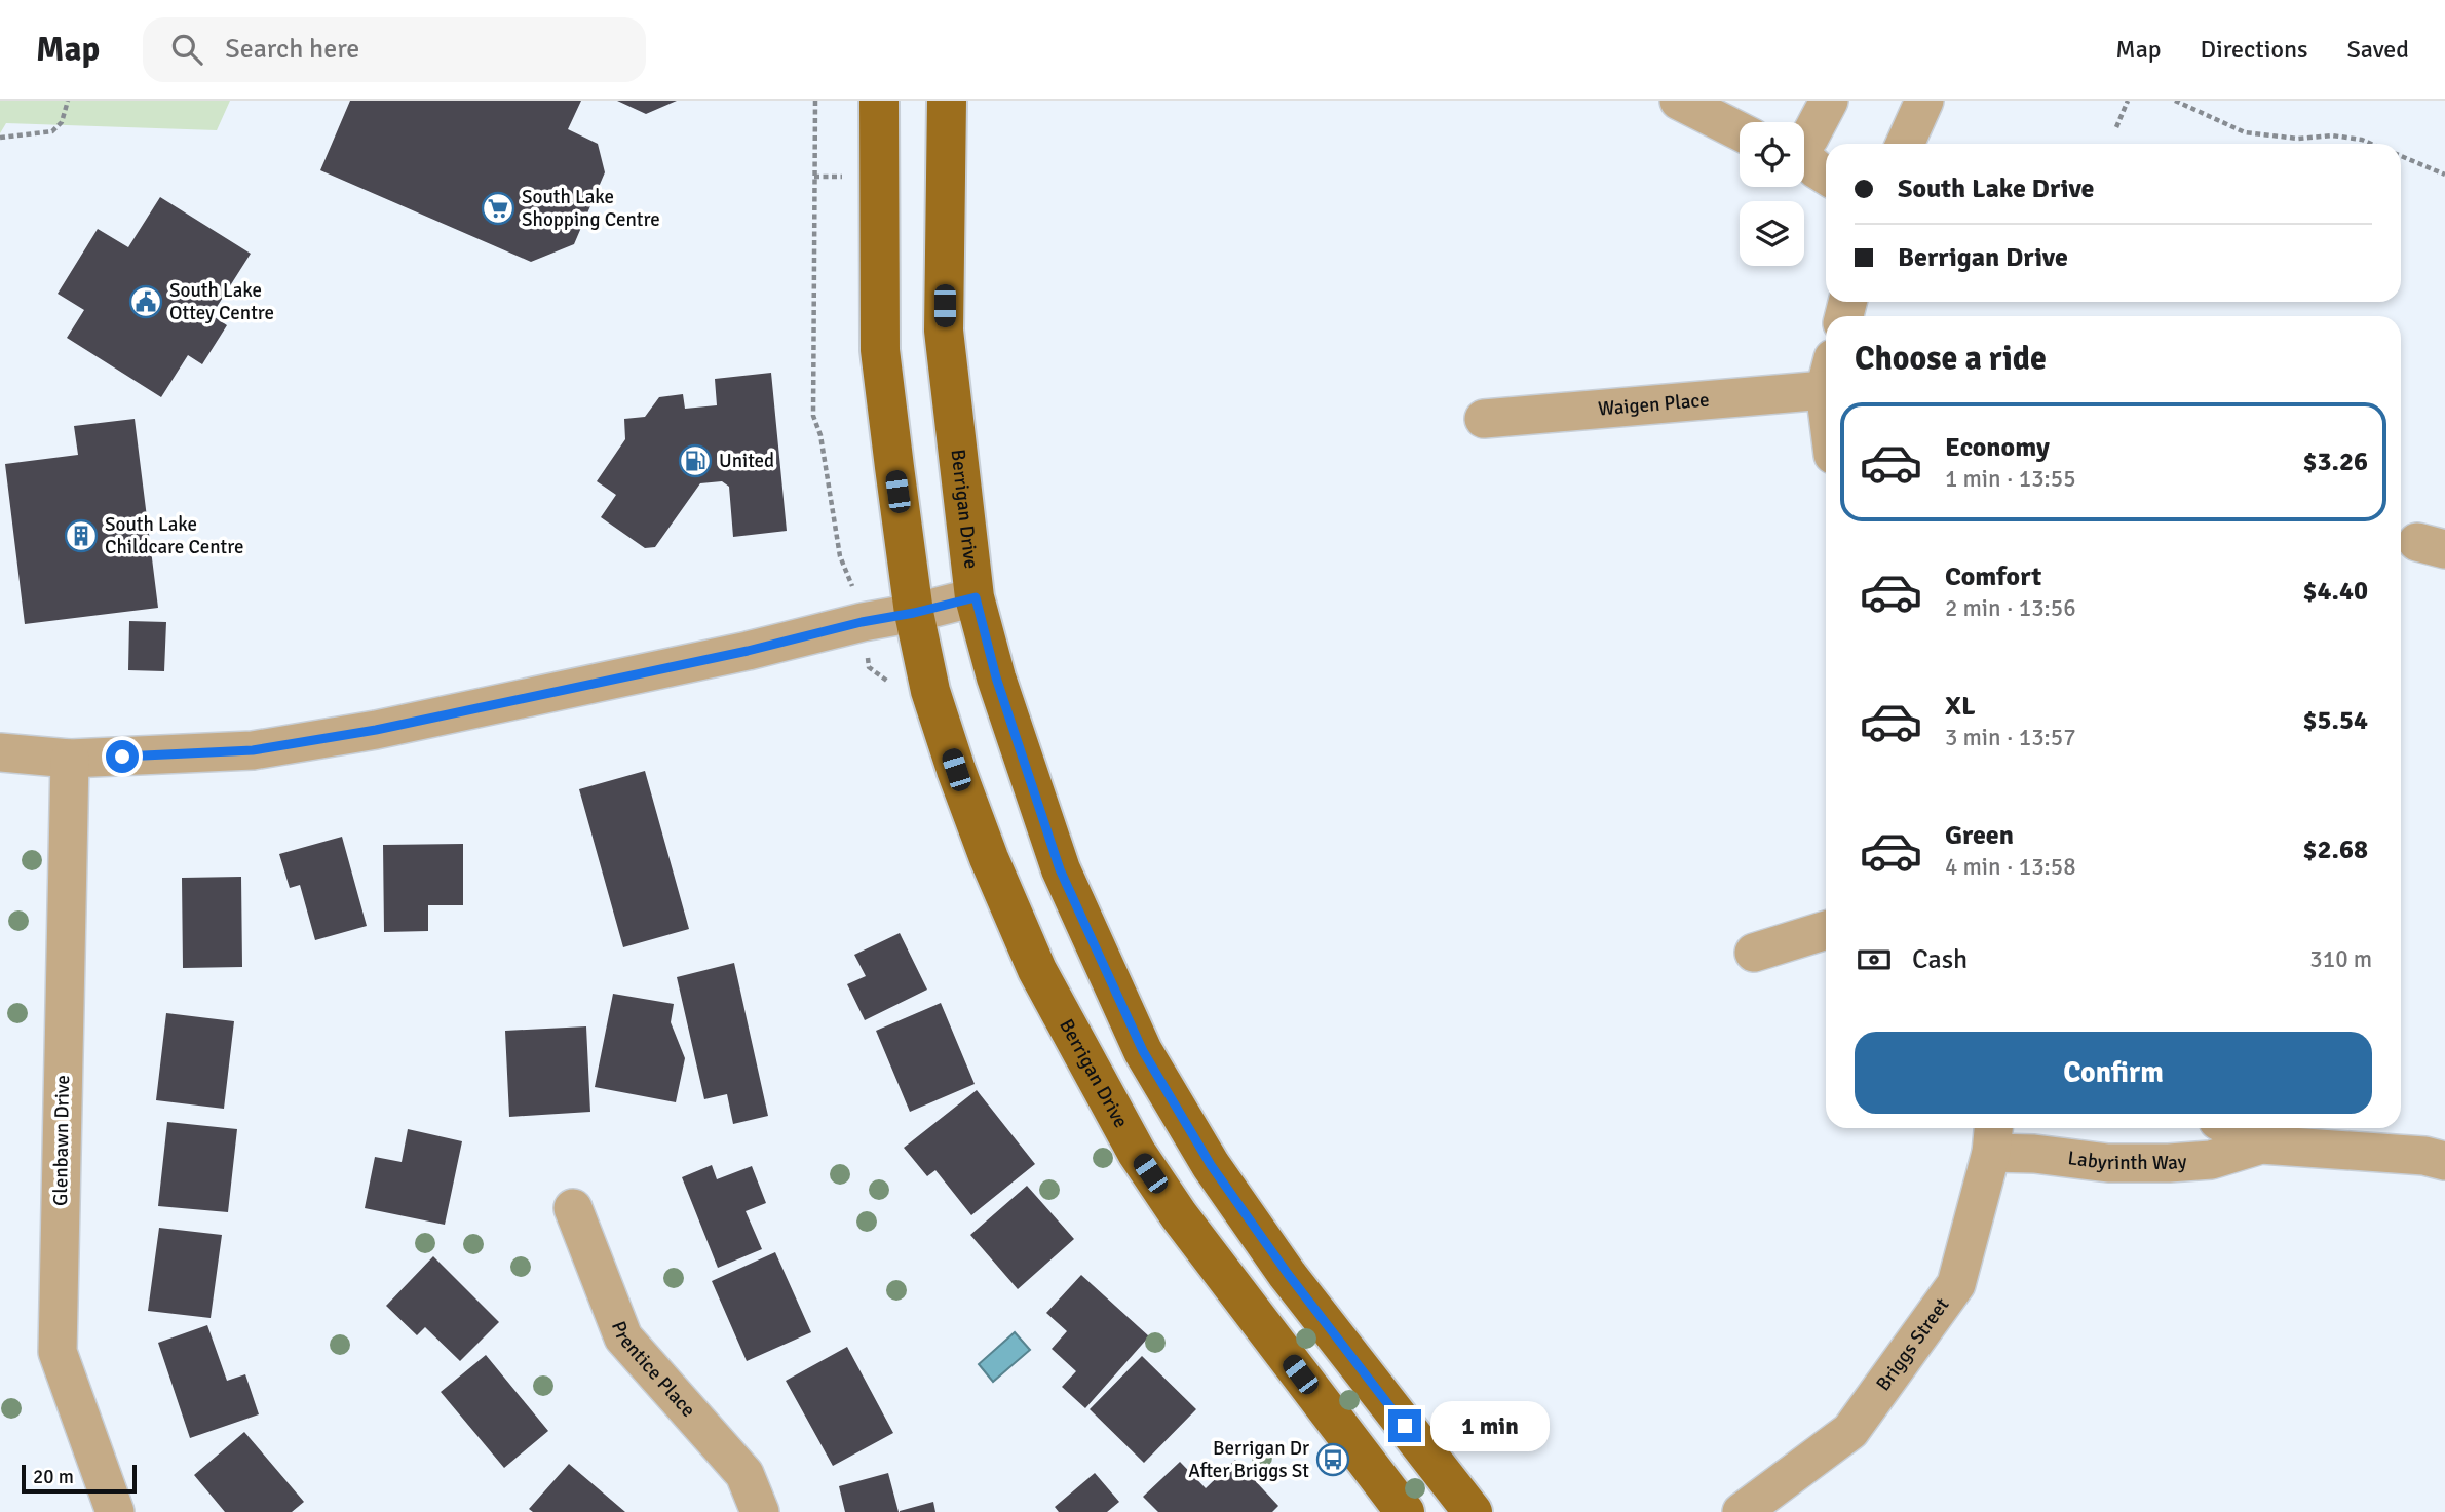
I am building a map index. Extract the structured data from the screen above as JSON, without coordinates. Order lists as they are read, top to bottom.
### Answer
{
  "streets": {
    "main road": ["Berrigan Drive"],
    "street": [
      "Waigen Place",
      "Glenbawn Drive",
      "Labyrinth Way",
      "Briggs Street",
      "Prentice Place"
    ]
  },
  "crossings": [
    ["Labyrinth Way", "Briggs Street"]
  ],
  "places": {
    "supermarket": ["South Lake Shopping Centre"],
    "public building": ["South Lake Ottey Centre"],
    "fuel station": ["United"],
    "building": ["South Lake Childcare Centre"],
    "bus stop": ["Berrigan Dr After Briggs St"]
  },
  "scale_bar": "20 m",
  "page": {
    "header": "Map",
    "search": "Search here",
    "nav": ["Map", "Directions", "Saved"],
    "banner": ["South Lake Drive", "Berrigan Drive"],
    "heading": "Choose a ride",
    "list": [
      {
        "name": "Economy",
        "note": "1 min · 13:55",
        "value": "$3.26"
      },
      {
        "name": "Comfort",
        "note": "2 min · 13:56",
        "value": "$4.40"
      },
      {
        "name": "XL",
        "note": "3 min · 13:57",
        "value": "$5.54"
      },
      {
        "name": "Green",
        "note": "4 min · 13:58",
        "value": "$2.68"
      }
    ],
    "pay": ["Cash", "310 m"],
    "buttons": "Confirm",
    "bubble": "1 min",
    "scale": "20 m"
  }
}
